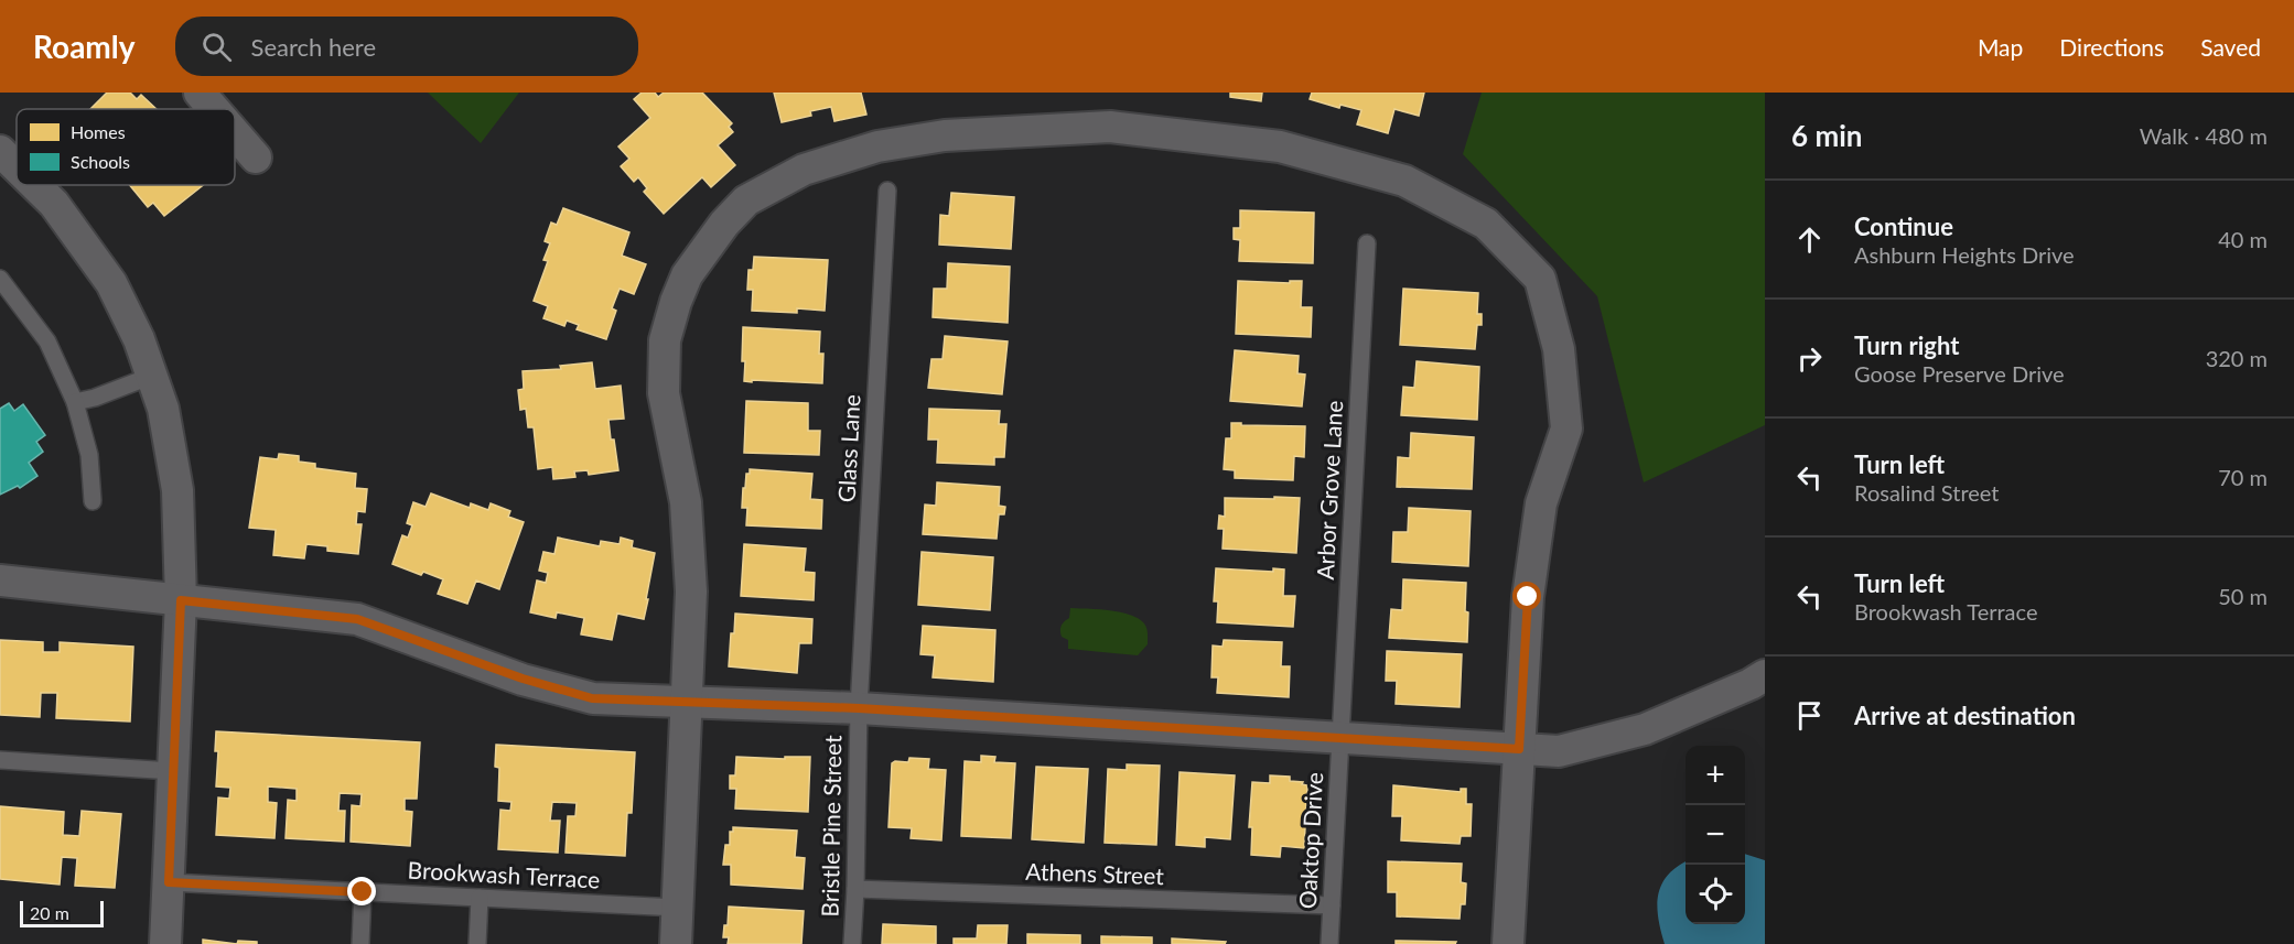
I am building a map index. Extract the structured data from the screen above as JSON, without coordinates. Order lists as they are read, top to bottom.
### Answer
{
  "streets": {
    "lane": [
      "Glass Lane",
      "Arbor Grove Lane",
      "Bristle Pine Street",
      "Oaktop Drive",
      "Athens Street",
      "Brookwash Terrace"
    ]
  },
  "crossings": [
    ["Glass Lane", "Bristle Pine Street"],
    ["Arbor Grove Lane", "Oaktop Drive"],
    ["Bristle Pine Street", "Athens Street"],
    ["Oaktop Drive", "Athens Street"]
  ],
  "legend": ["Homes", "Schools"],
  "scale_bar": "20 m",
  "page": {
    "header": "Roamly",
    "search": "Search here",
    "nav": ["Map", "Directions", "Saved"],
    "heading": ["6 min", "Walk · 480 m"],
    "list": [
      ["Continue", "Ashburn Heights Drive", "40 m"],
      ["Turn right", "Goose Preserve Drive", "320 m"],
      ["Turn left", "Rosalind Street", "70 m"],
      ["Turn left", "Brookwash Terrace", "50 m"],
      "Arrive at destination"
    ],
    "map_buttons": ["+", "−"],
    "scale": "20 m"
  }
}
